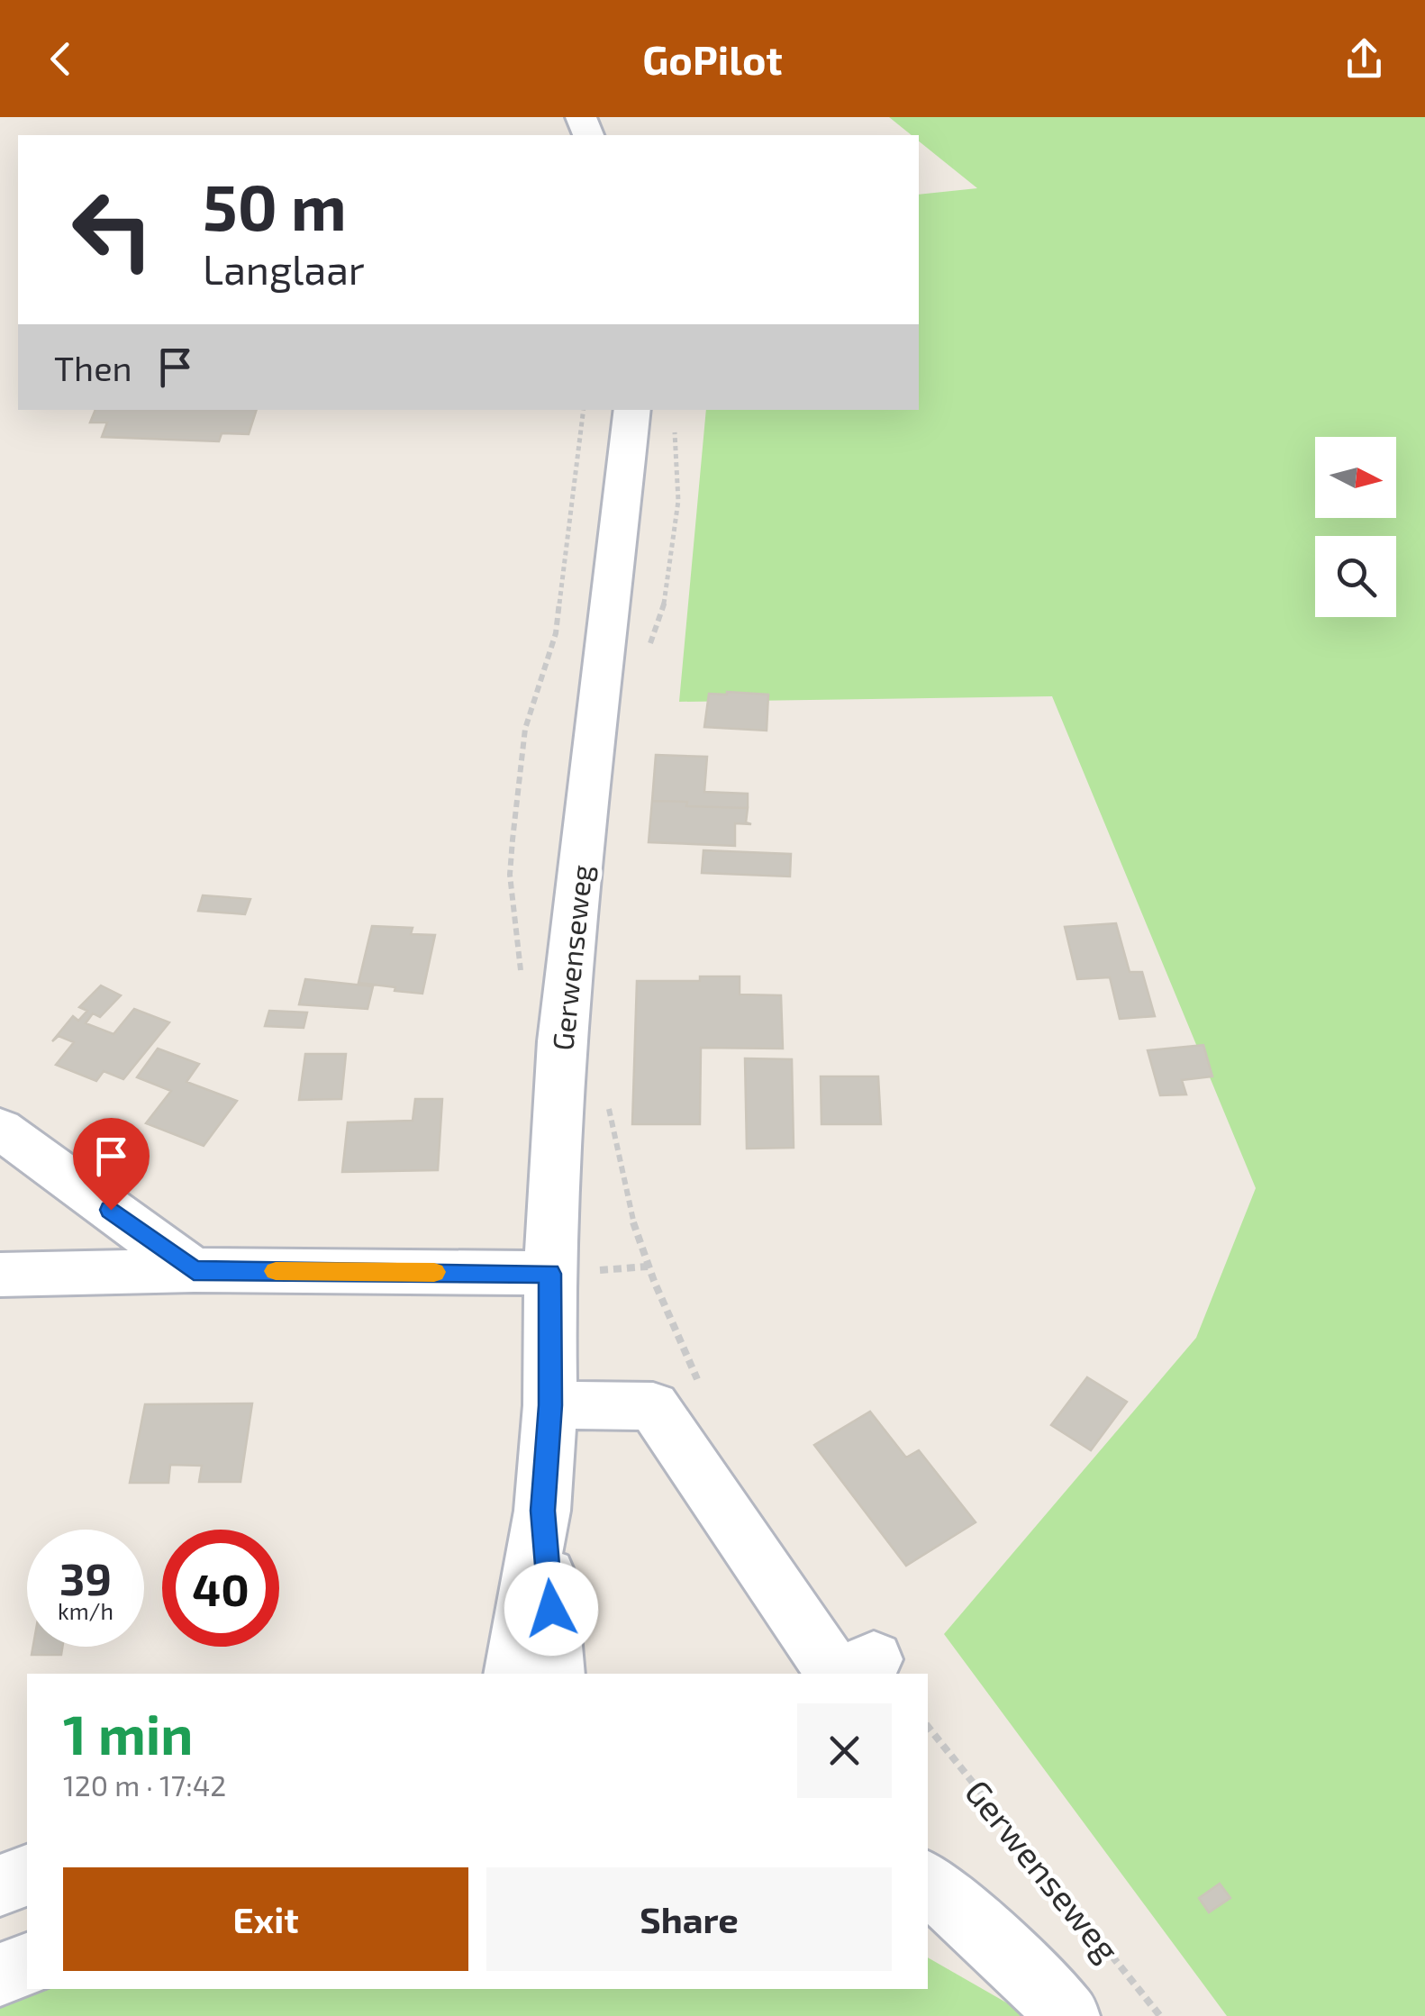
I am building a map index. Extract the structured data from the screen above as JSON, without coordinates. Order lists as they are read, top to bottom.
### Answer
{
  "streets": {
    "street": ["Gerwenseweg"]
  },
  "north": "right",
  "page": {
    "header": "GoPilot",
    "turn": ["50 m", "Langlaar"],
    "then": "Then",
    "speed": "39 km/h",
    "limit": "40",
    "heading": ["1 min", "120 m · 17:42"],
    "buttons": ["Exit", "Share"]
  }
}
